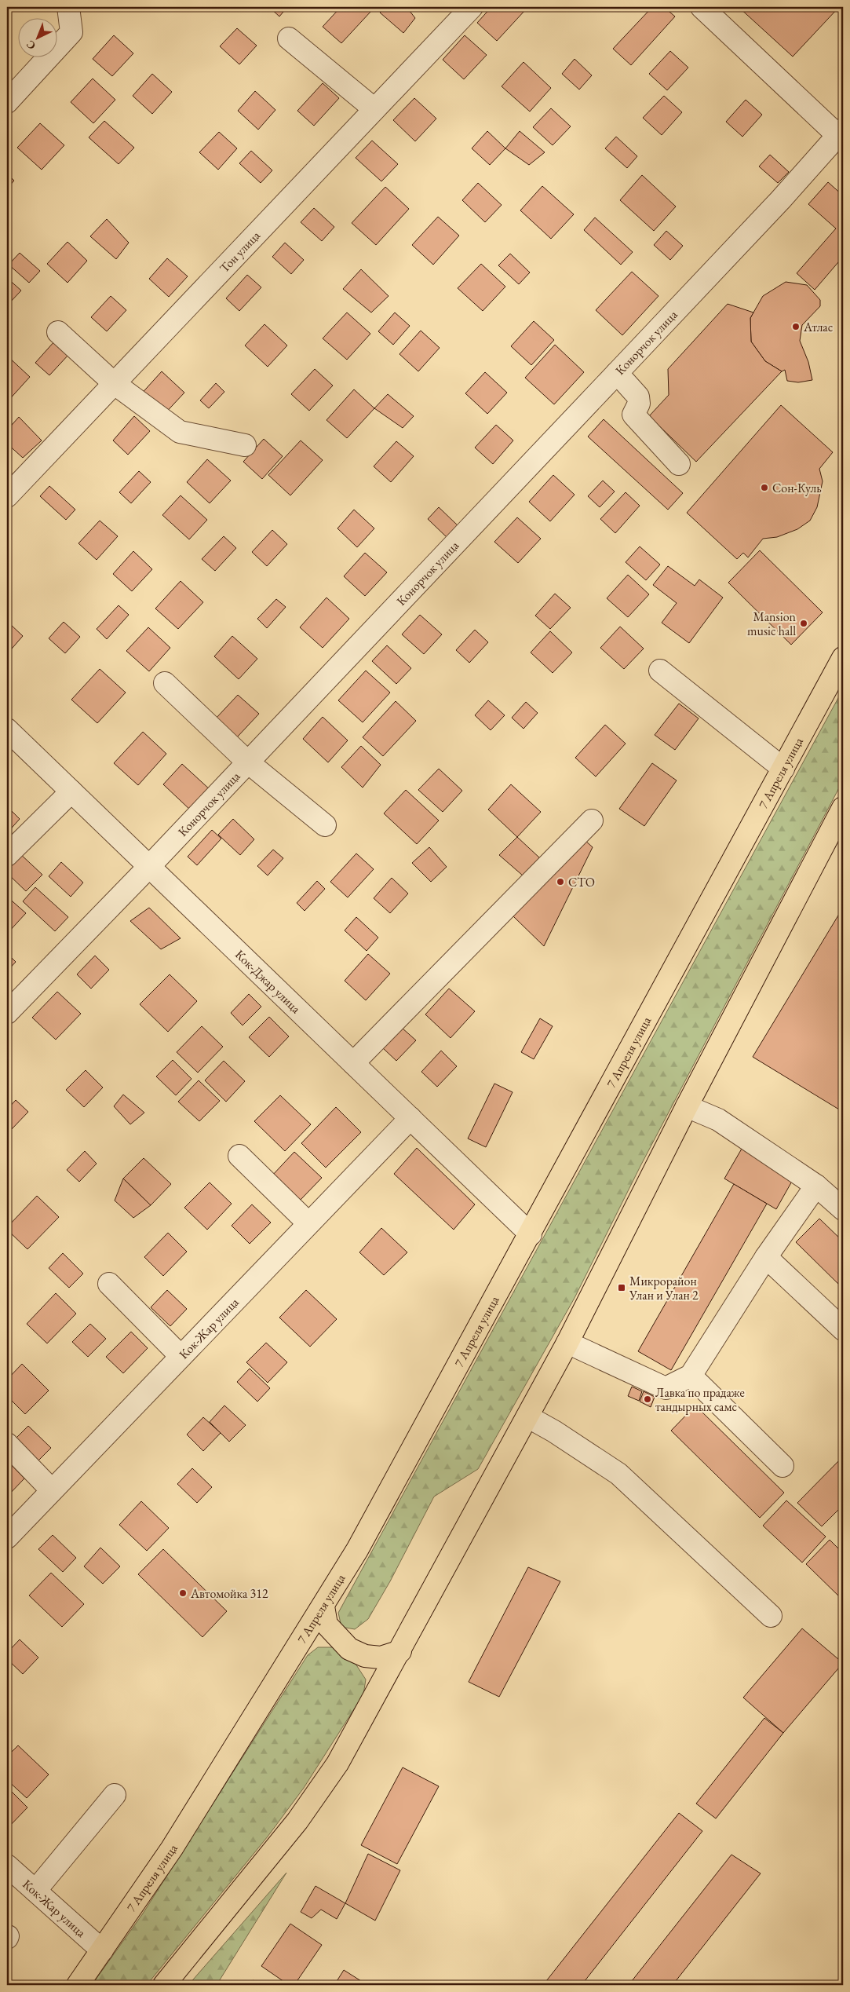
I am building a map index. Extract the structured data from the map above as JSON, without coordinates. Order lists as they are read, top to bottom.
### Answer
{
  "streets": {
    "main road": ["7 Апреля улица"],
    "street": [
      "Тон улица",
      "Конорчок улица",
      "Кок-Джар улица",
      "Кок-Жар улица"
    ]
  },
  "crossings": [
    ["Конорчок улица", "Кок-Джар улица"],
    ["7 Апреля улица", "Кок-Джар улица"],
    ["7 Апреля улица", "Кок-Жар улица"],
    ["Кок-Джар улица", "Кок-Жар улица"]
  ],
  "places": {
    "other": [
      "Атлас",
      "Сон-Куль",
      "Mansion music hall",
      "СТО",
      "Лавка по прадаже тандырных самс",
      "Автомойка 312"
    ],
    "transit": ["Микрорайон Улан и Улан 2"]
  },
  "north": "bottom left"
}
